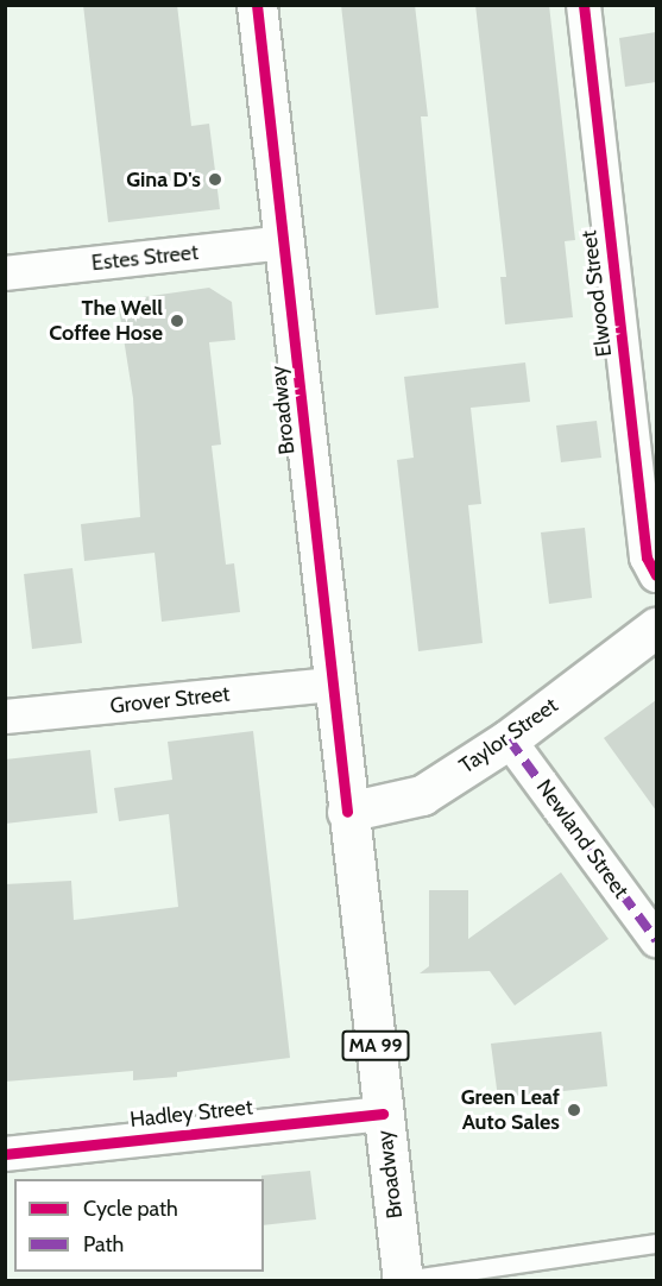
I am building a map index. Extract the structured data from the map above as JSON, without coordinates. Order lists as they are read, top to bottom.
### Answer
{
  "streets": {
    "main road": ["Broadway", "Taylor Street", "MA 99"],
    "street": [
      "Estes Street",
      "Elwood Street",
      "Grover Street",
      "Newland Street",
      "Hadley Street"
    ]
  },
  "crossings": [
    ["Estes Street", "Broadway"],
    ["Broadway", "Grover Street"],
    ["Broadway", "Taylor Street"],
    ["Broadway", "Hadley Street"],
    ["Taylor Street", "Newland Street"]
  ],
  "places": ["Gina D's", "The Well Coffee Hose", "Green Leaf Auto Sales"],
  "legend": ["Cycle path", "Path"]
}
